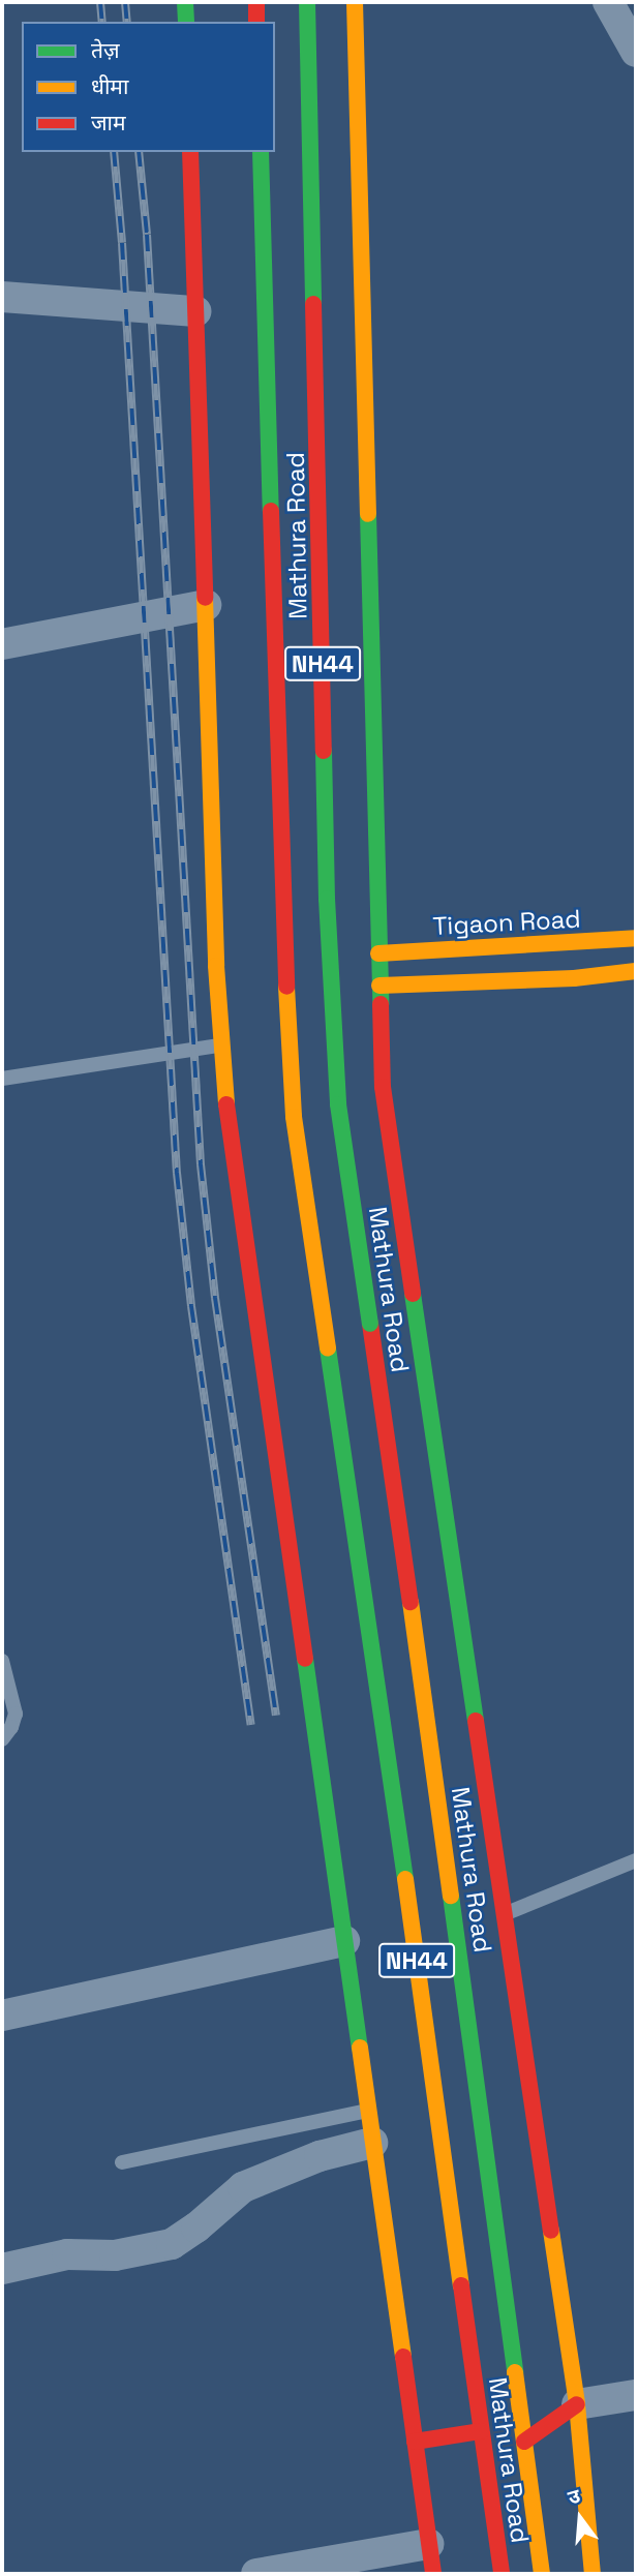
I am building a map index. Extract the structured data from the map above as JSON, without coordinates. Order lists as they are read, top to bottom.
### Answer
{
  "streets": {
    "main road": ["Mathura Road", "NH44", "Tigaon Road"]
  },
  "legend": ["तेज़", "धीमा", "जाम"],
  "north": "top"
}
